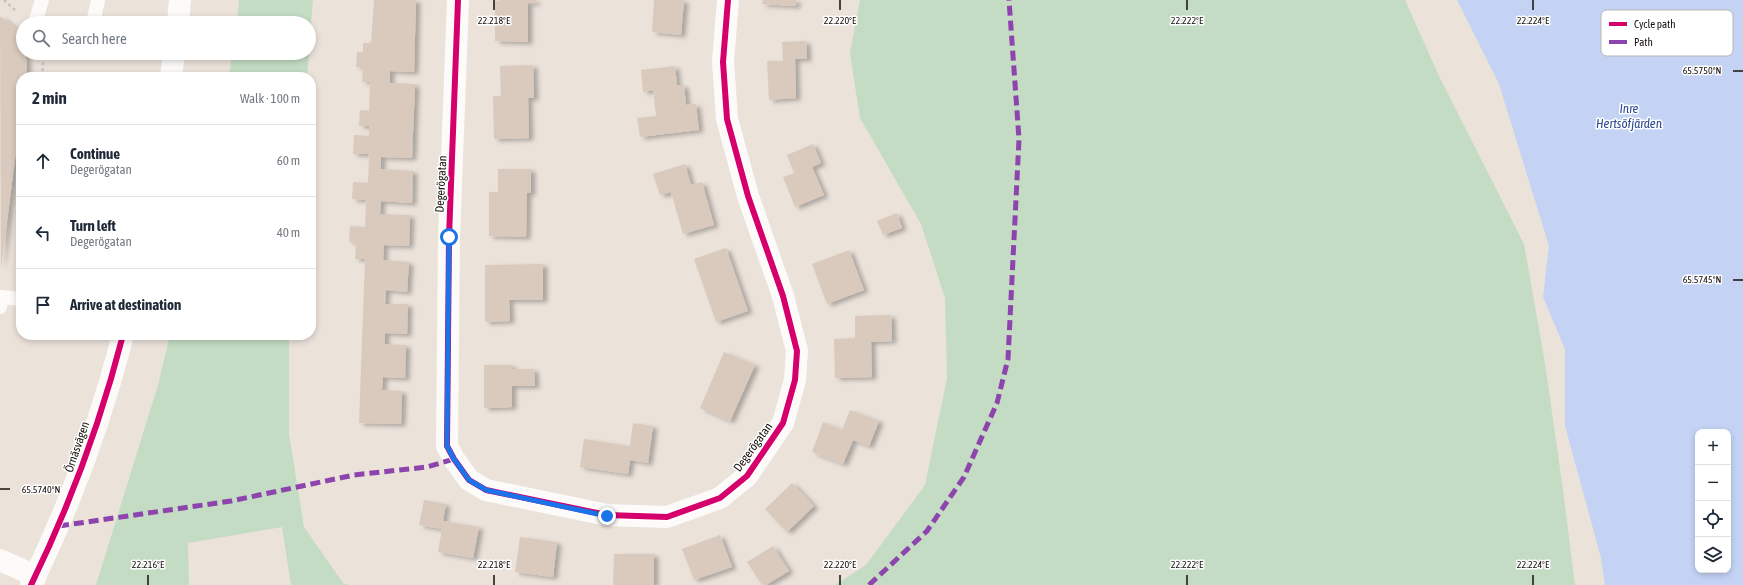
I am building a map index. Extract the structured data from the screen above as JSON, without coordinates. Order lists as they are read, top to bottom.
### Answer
{
  "streets": {
    "street": ["Degerögatan", "Örnäsvägen"]
  },
  "water": ["Inre Hertsöfjärden"],
  "legend": ["Cycle path", "Path"],
  "page": {
    "search": "Search here",
    "heading": ["2 min", "Walk · 100 m"],
    "list": [
      ["Continue", "Degerögatan", "60 m"],
      ["Turn left", "Degerögatan", "40 m"],
      "Arrive at destination"
    ],
    "map_buttons": ["+", "−"]
  },
  "coordinates": [
    "22.218°E",
    "22.220°E",
    "22.222°E",
    "22.224°E",
    "65.5750°N",
    "65.5745°N",
    "65.5740°N",
    "22.216°E"
  ]
}
